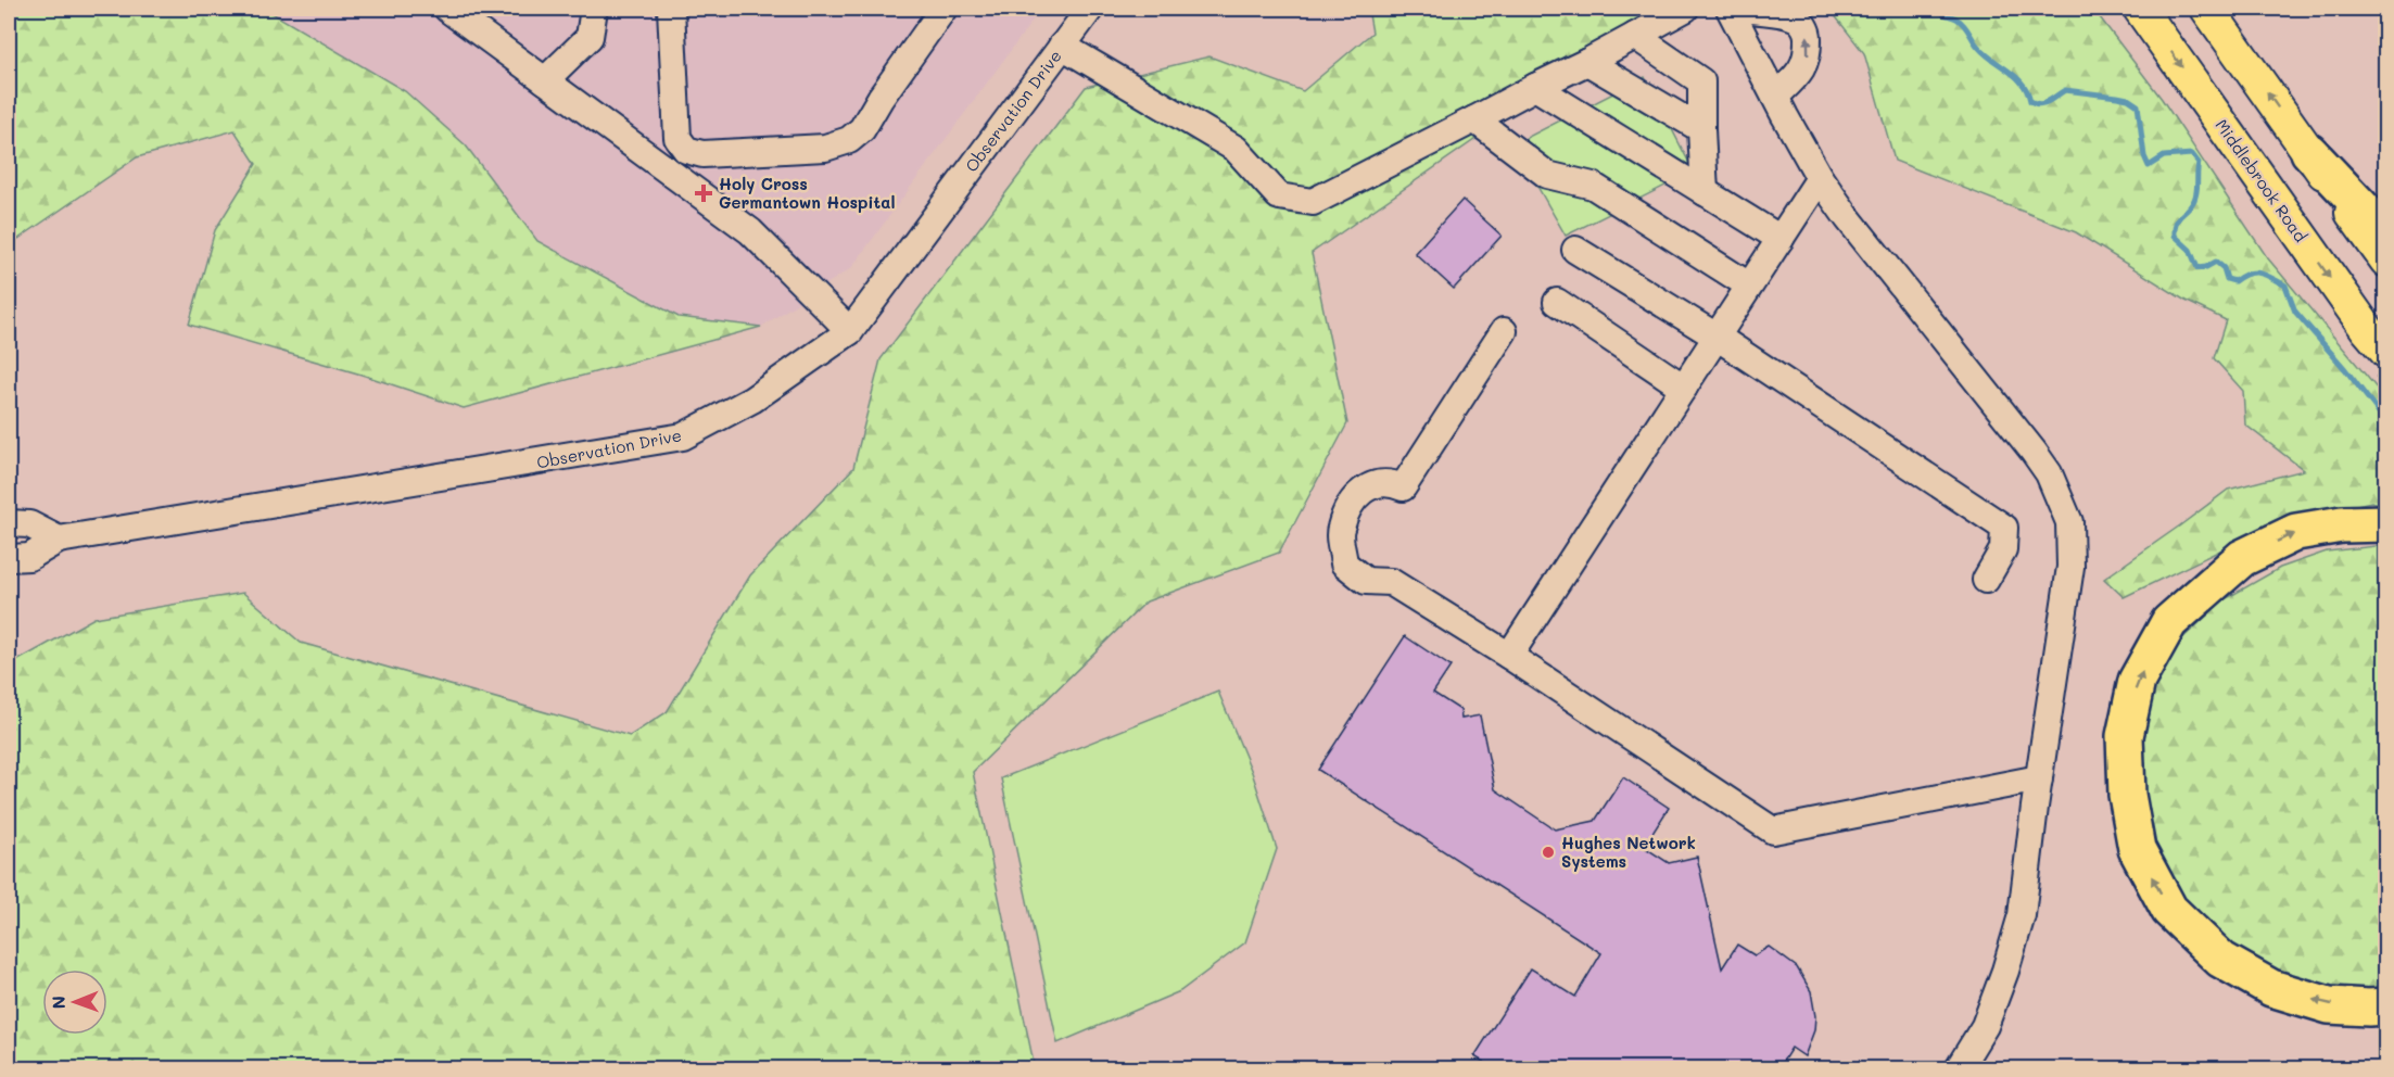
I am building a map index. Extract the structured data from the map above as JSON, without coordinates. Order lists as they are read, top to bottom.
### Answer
{
  "streets": {
    "main road": ["Middlebrook Road"],
    "street": ["Observation Drive"]
  },
  "places": {
    "health": ["Holy Cross Germantown Hospital"],
    "other": ["Hughes Network Systems"]
  },
  "north": "left"
}
